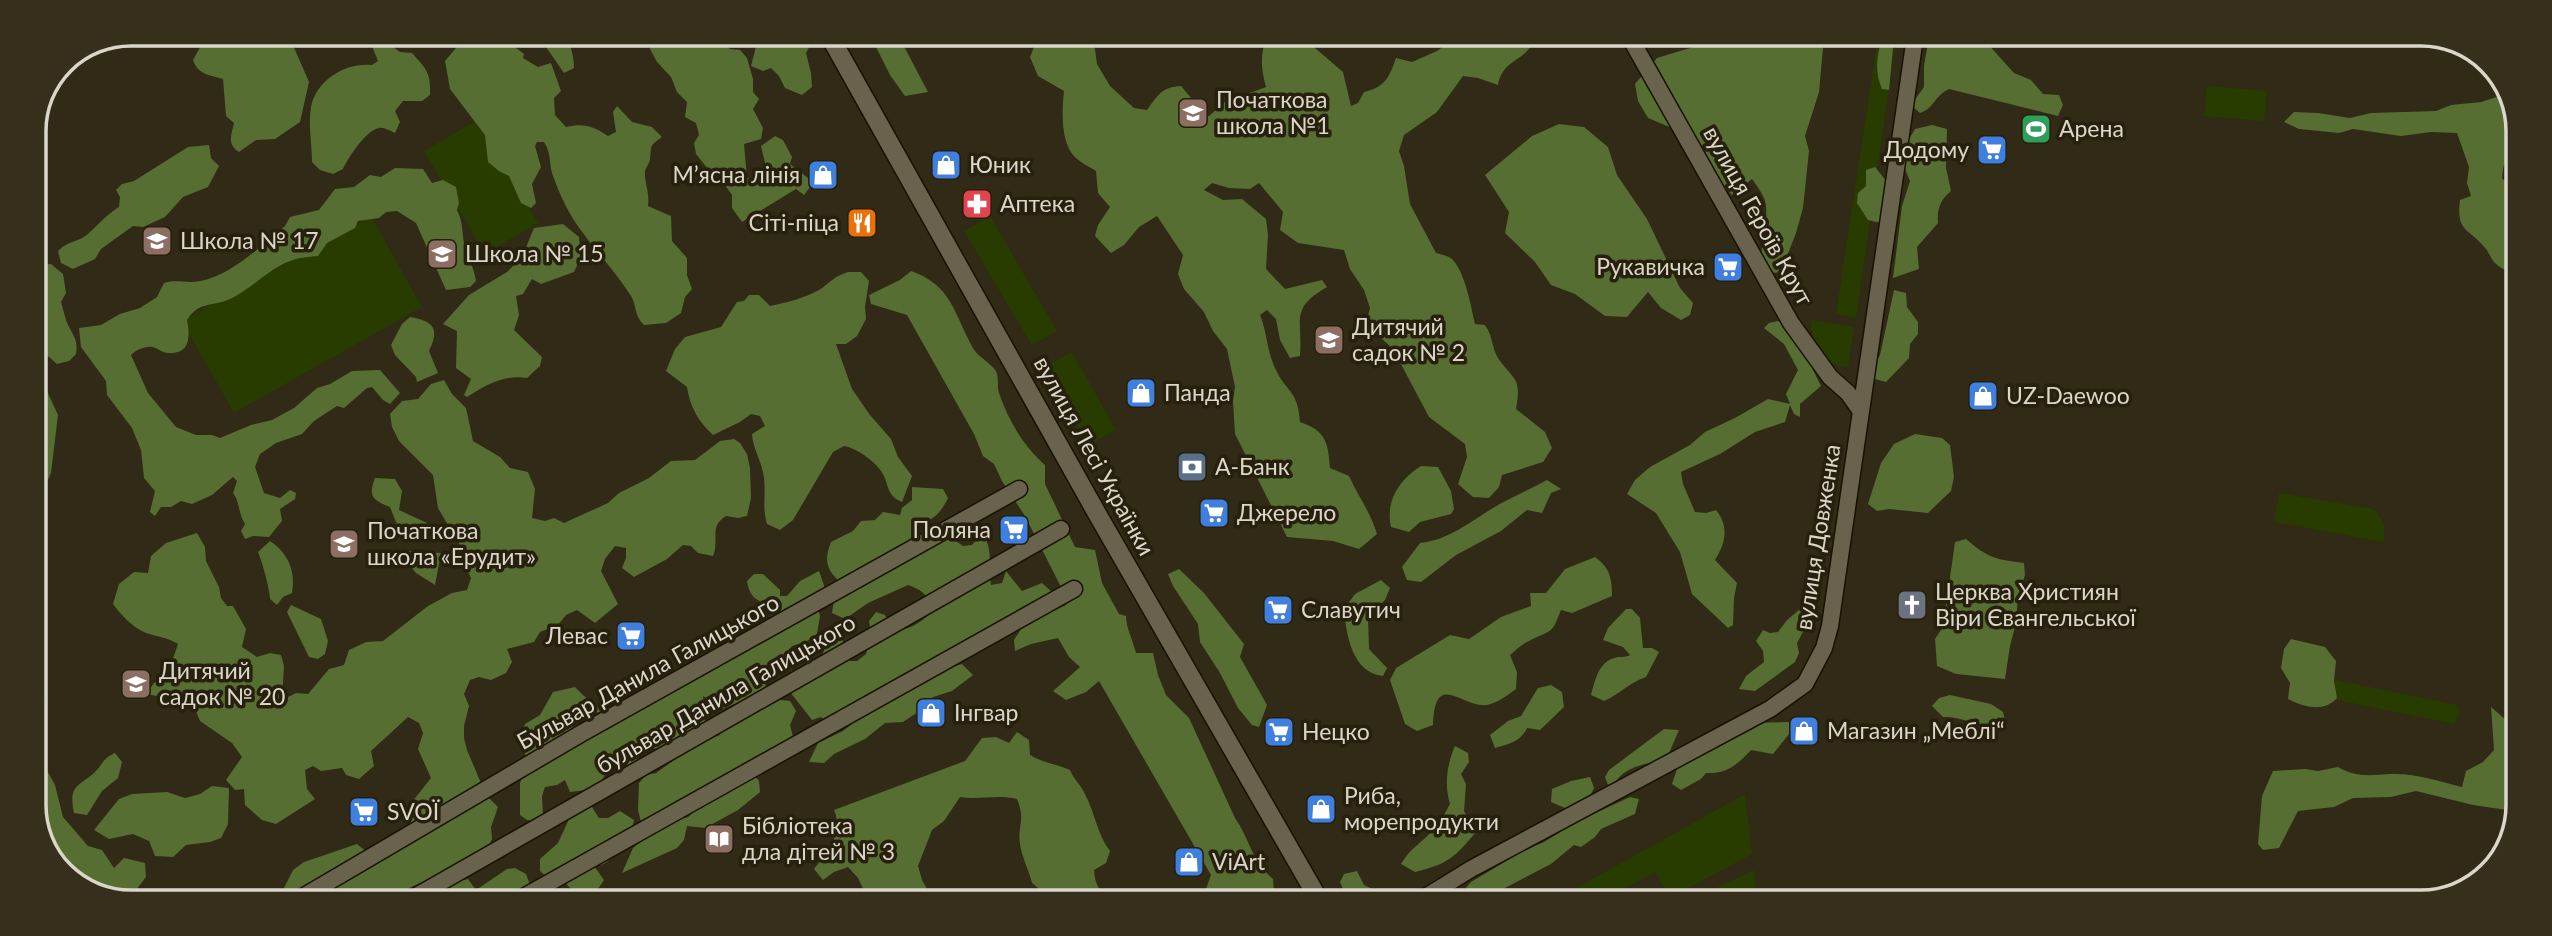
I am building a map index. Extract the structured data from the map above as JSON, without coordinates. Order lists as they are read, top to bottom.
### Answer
{
  "streets": {
    "main road": ["вулиця Лесі Українки"],
    "street": [
      "вулиця Героїв Крут",
      "вулиця Довженка",
      "Бульвар Данила Галицького",
      "бульвар Данила Галицького"
    ]
  },
  "crossings": [
    ["вулиця Героїв Крут", "вулиця Довженка"]
  ],
  "places": {
    "school or university": [
      "Початкова школа №1",
      "Школа № 17",
      "Школа № 15",
      "Дитячий садок № 2",
      "Початкова школа «Ерудит»",
      "Дитячий садок № 20"
    ],
    "sports": ["Арена"],
    "supermarket": [
      "Додому",
      "Рукавичка",
      "Джерело",
      "Поляна",
      "Славутич",
      "Левас",
      "Нецко",
      "SVOЇ"
    ],
    "shop": [
      "Юник",
      "Мʼясна лінія",
      "Панда",
      "UZ-Daewoo",
      "Інгвар",
      "Магазин „Меблі“",
      "Риба, морепродукти",
      "ViArt"
    ],
    "pharmacy": ["Аптека"],
    "restaurant": ["Сіті-піца"],
    "bank": ["А-Банк"],
    "church": ["Церква Християн Віри Євангельської"],
    "library": ["Бібліотека дла дітей № 3"]
  }
}
